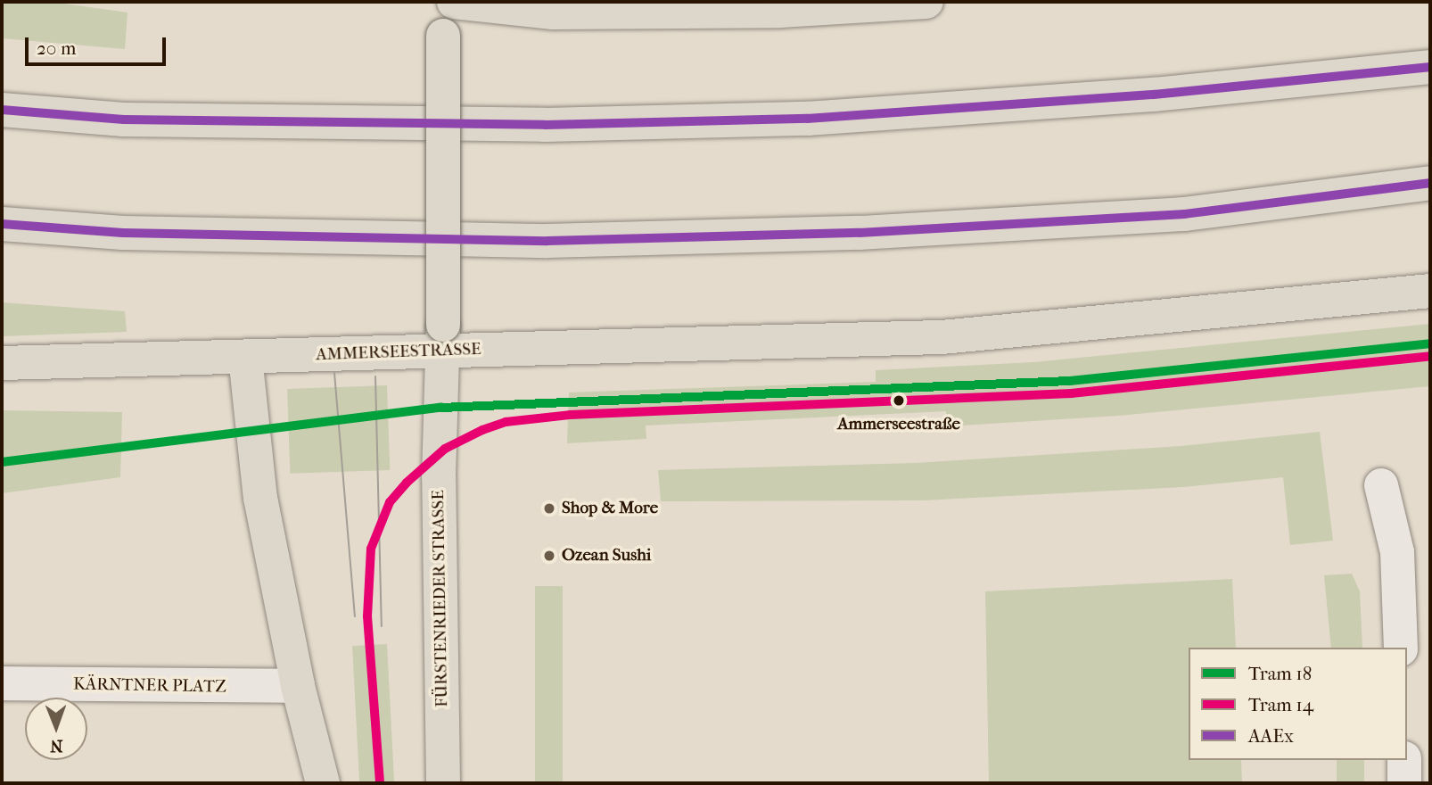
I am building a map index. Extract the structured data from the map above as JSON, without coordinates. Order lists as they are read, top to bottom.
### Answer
{
  "streets": {
    "main road": ["AMMERSEESTRASSE", "FÜRSTENRIEDER STRASSE"],
    "street": ["KÄRNTNER PLATZ"]
  },
  "crossings": [
    ["AMMERSEESTRASSE", "FÜRSTENRIEDER STRASSE"]
  ],
  "places": ["Ammerseestraße", "Shop & More", "Ozean Sushi"],
  "lines": ["transit line AAEx", "tram line 18", "tram line 14"],
  "legend": ["Tram 18", "Tram 14", "AAEx"],
  "scale_bar": "20 m",
  "north": "bottom"
}
